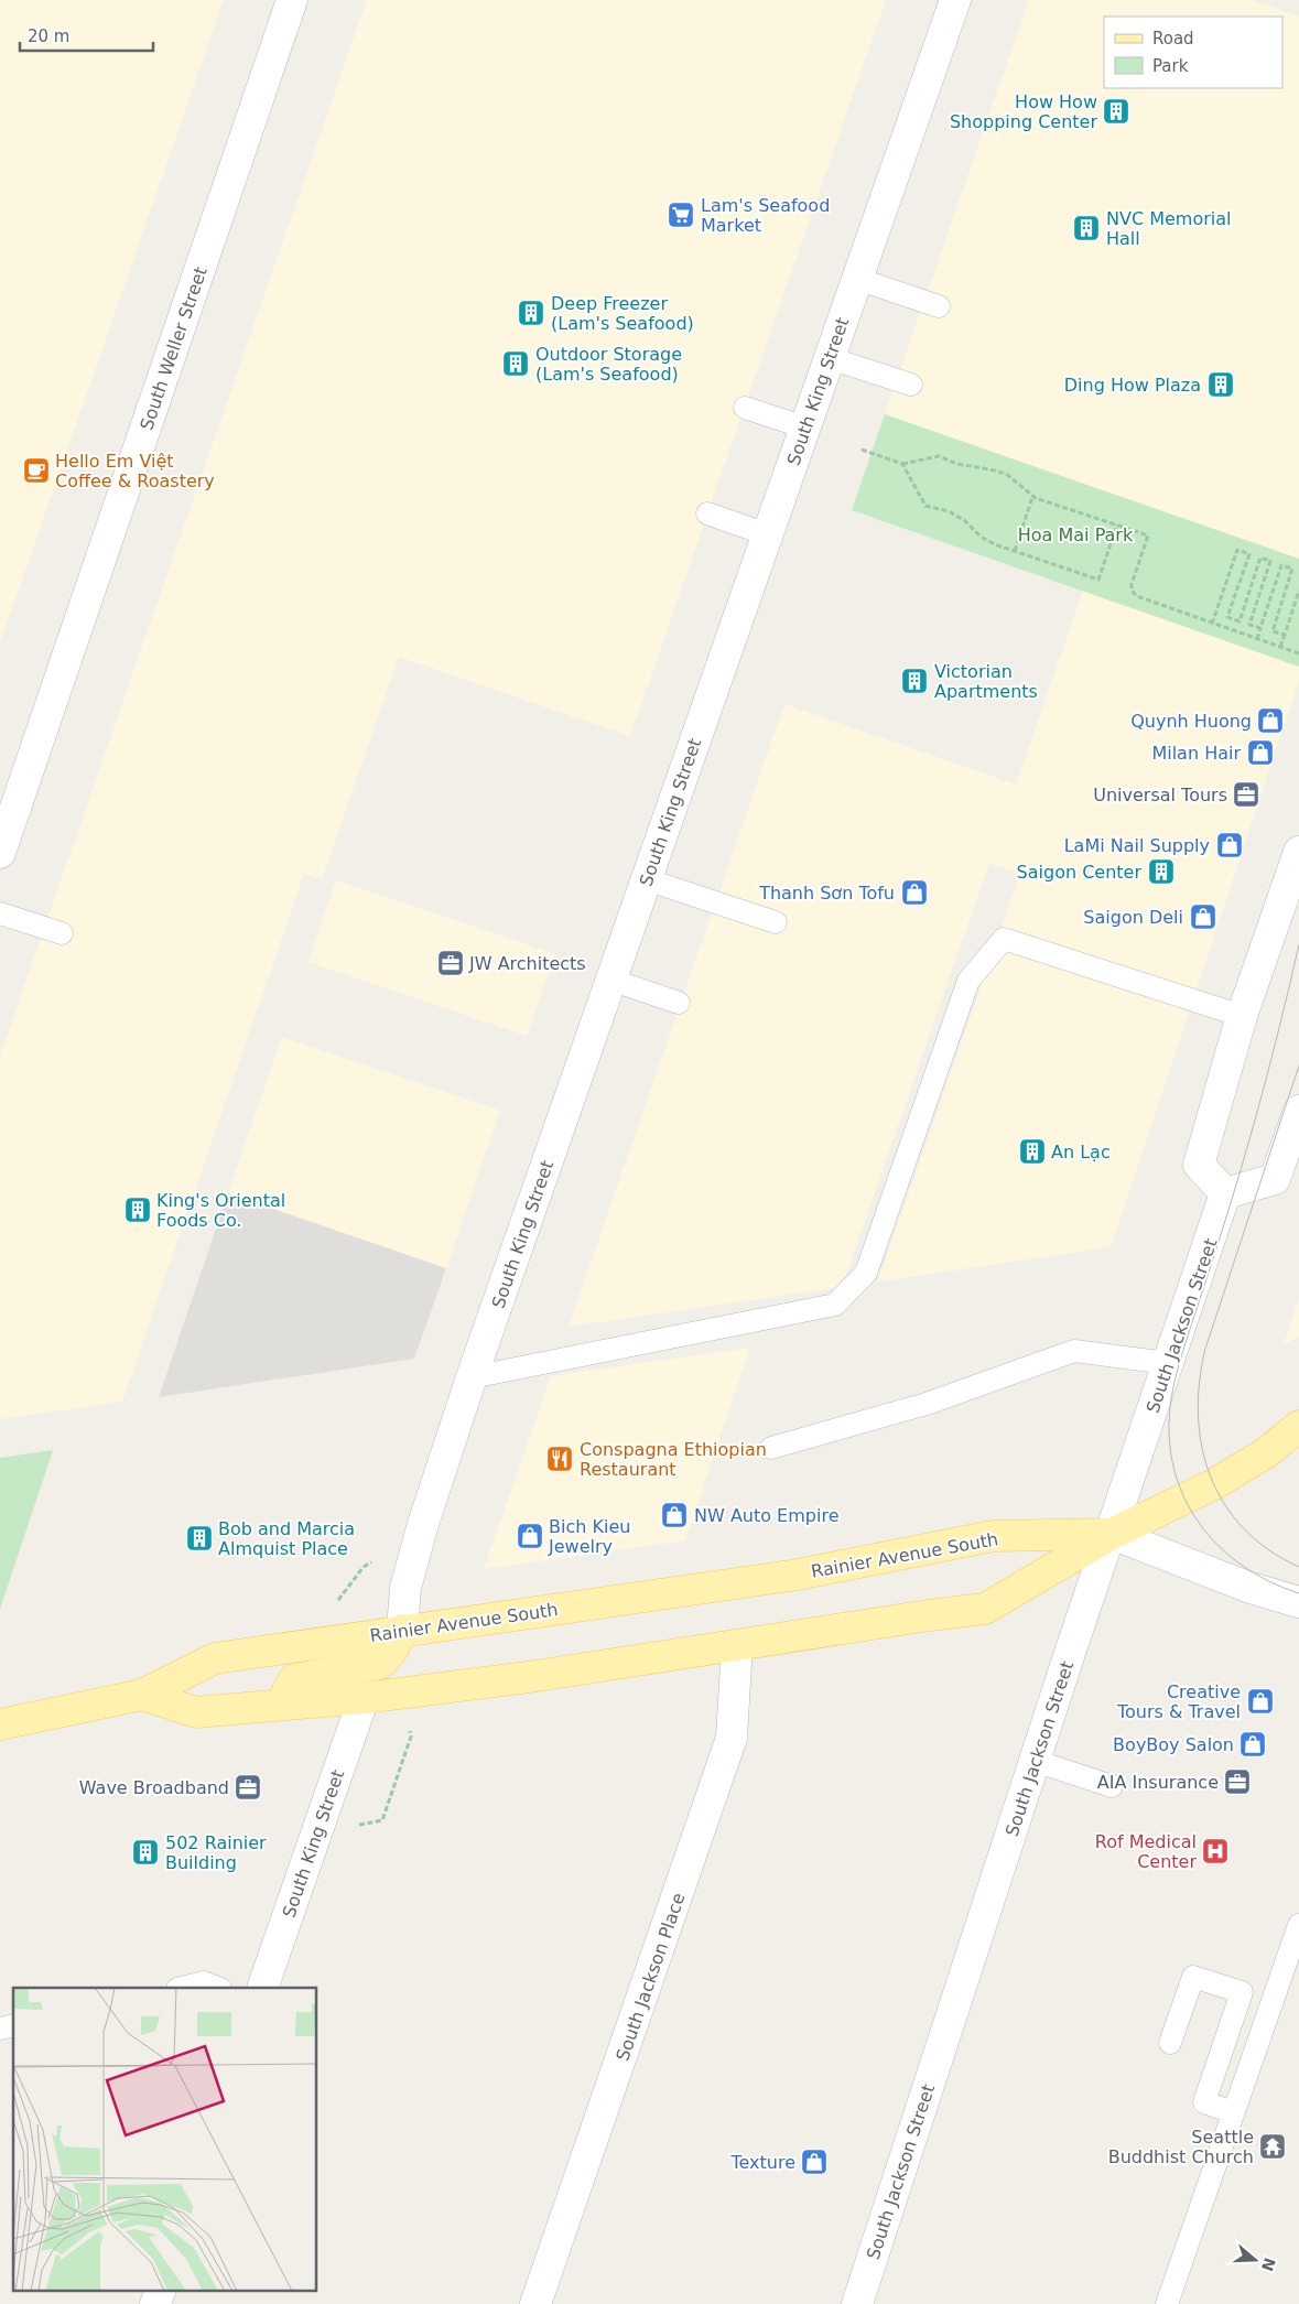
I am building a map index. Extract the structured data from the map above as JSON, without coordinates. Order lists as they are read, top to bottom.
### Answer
{
  "streets": {
    "main road": ["Rainier Avenue South"],
    "street": [
      "South Weller Street",
      "South King Street",
      "South Jackson Street",
      "South Jackson Place"
    ]
  },
  "crossings": [
    ["South King Street", "Rainier Avenue South"],
    ["South Jackson Street", "Rainier Avenue South"],
    ["Rainier Avenue South", "South Jackson Place"]
  ],
  "parks": ["Hoa Mai Park"],
  "places": {
    "building": [
      "How How Shopping Center",
      "NVC Memorial Hall",
      "Deep Freezer (Lam's Seafood)",
      "Outdoor Storage (Lam's Seafood)",
      "Ding How Plaza",
      "Victorian Apartments",
      "Saigon Center",
      "An Lạc",
      "King's Oriental Foods Co.",
      "Bob and Marcia Almquist Place",
      "502 Rainier Building"
    ],
    "supermarket": ["Lam's Seafood Market"],
    "cafe": ["Hello Em Việt Coffee & Roastery"],
    "shop": [
      "Quynh Huong",
      "Milan Hair",
      "LaMi Nail Supply",
      "Thanh Sơn Tofu",
      "Saigon Deli",
      "NW Auto Empire",
      "Bich Kieu Jewelry",
      "Creative Tours & Travel",
      "BoyBoy Salon",
      "Texture"
    ],
    "office": [
      "Universal Tours",
      "JW Architects",
      "AIA Insurance",
      "Wave Broadband"
    ],
    "restaurant": ["Conspagna Ethiopian Restaurant"],
    "hospital": ["Rof Medical Center"],
    "temple": ["Seattle Buddhist Church"]
  },
  "legend": ["Road", "Park"],
  "scale_bar": "20 m",
  "north": "right"
}
